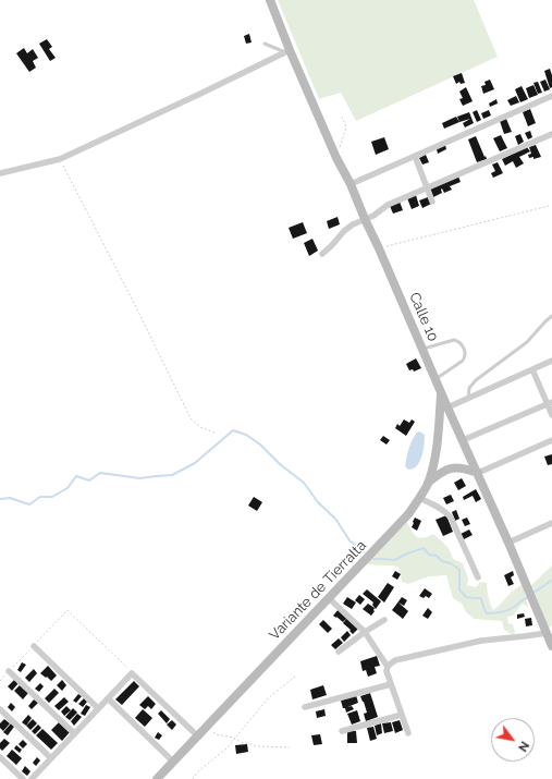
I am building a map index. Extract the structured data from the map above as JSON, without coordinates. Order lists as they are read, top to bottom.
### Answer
{
  "streets": {
    "main road": ["Calle 10", "Variante de Tierralta"]
  },
  "crossings": [
    ["Calle 10", "Variante de Tierralta"]
  ],
  "north": "bottom right"
}
